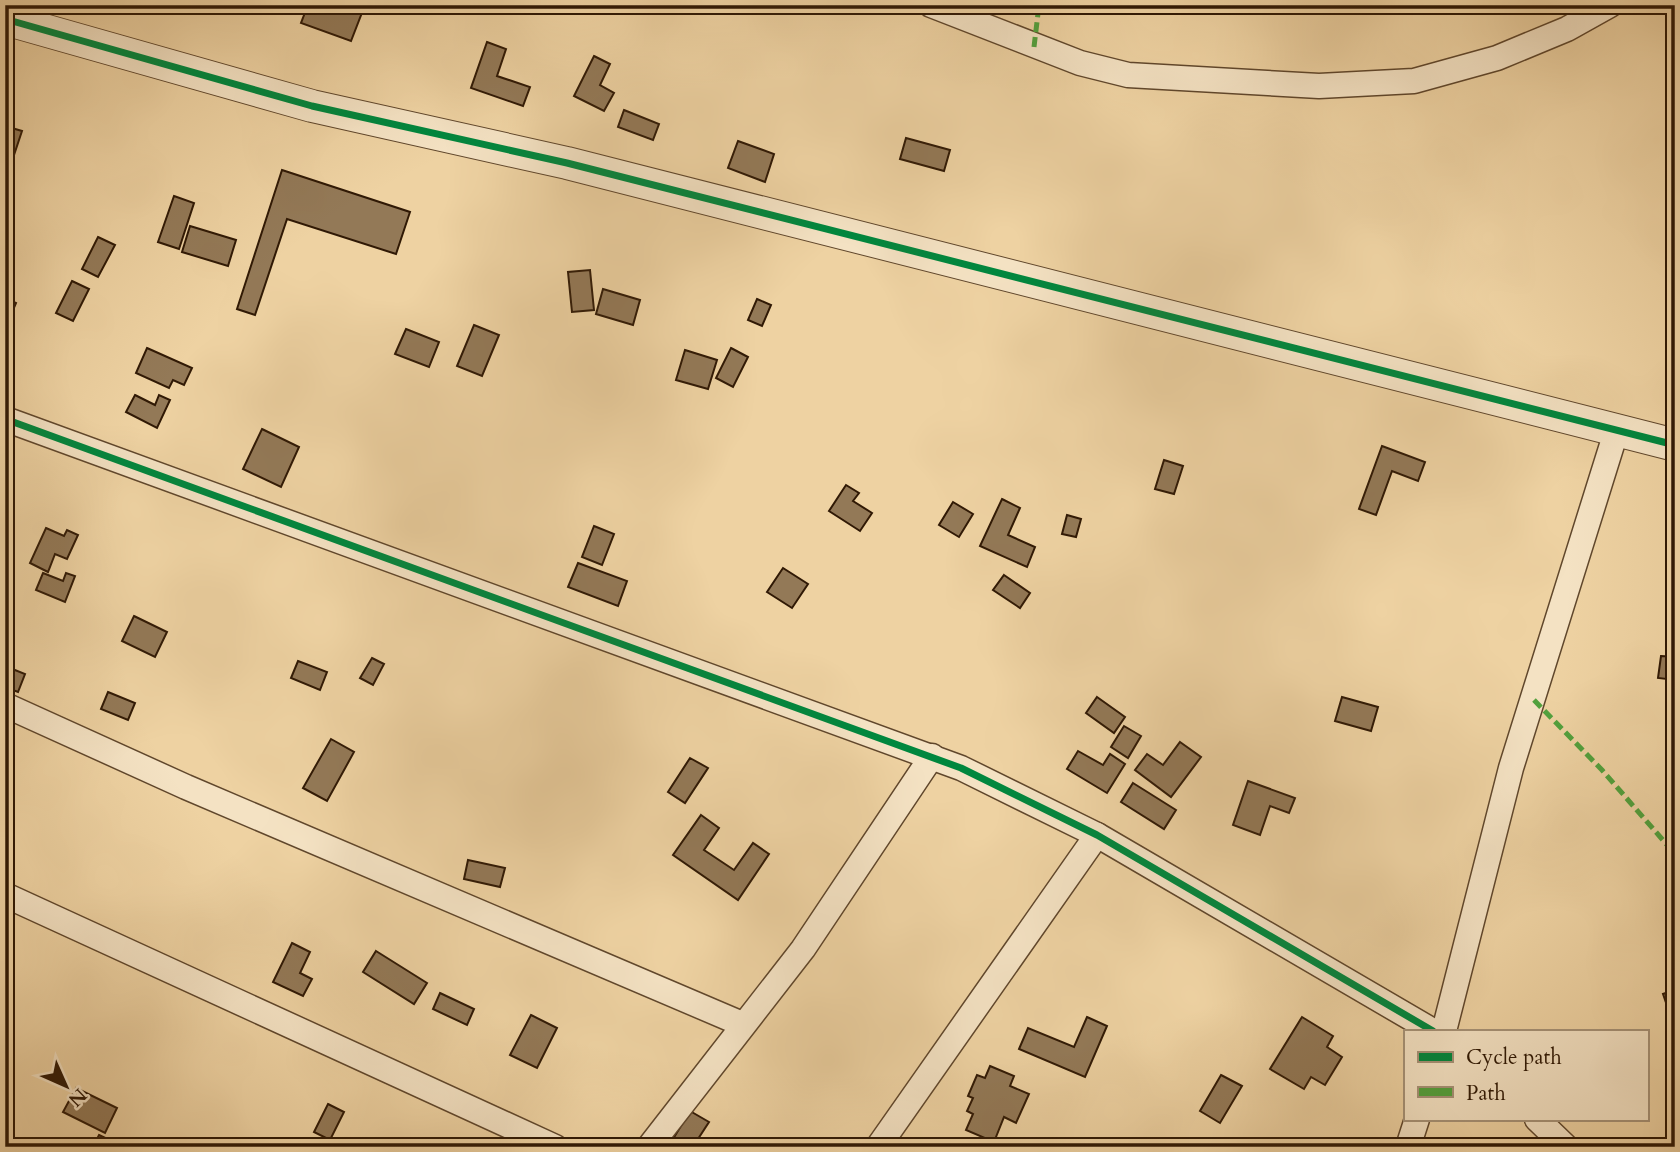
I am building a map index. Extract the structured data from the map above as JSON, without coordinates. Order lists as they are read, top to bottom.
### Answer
{
  "legend": ["Cycle path", "Path"],
  "north": "bottom right"
}
